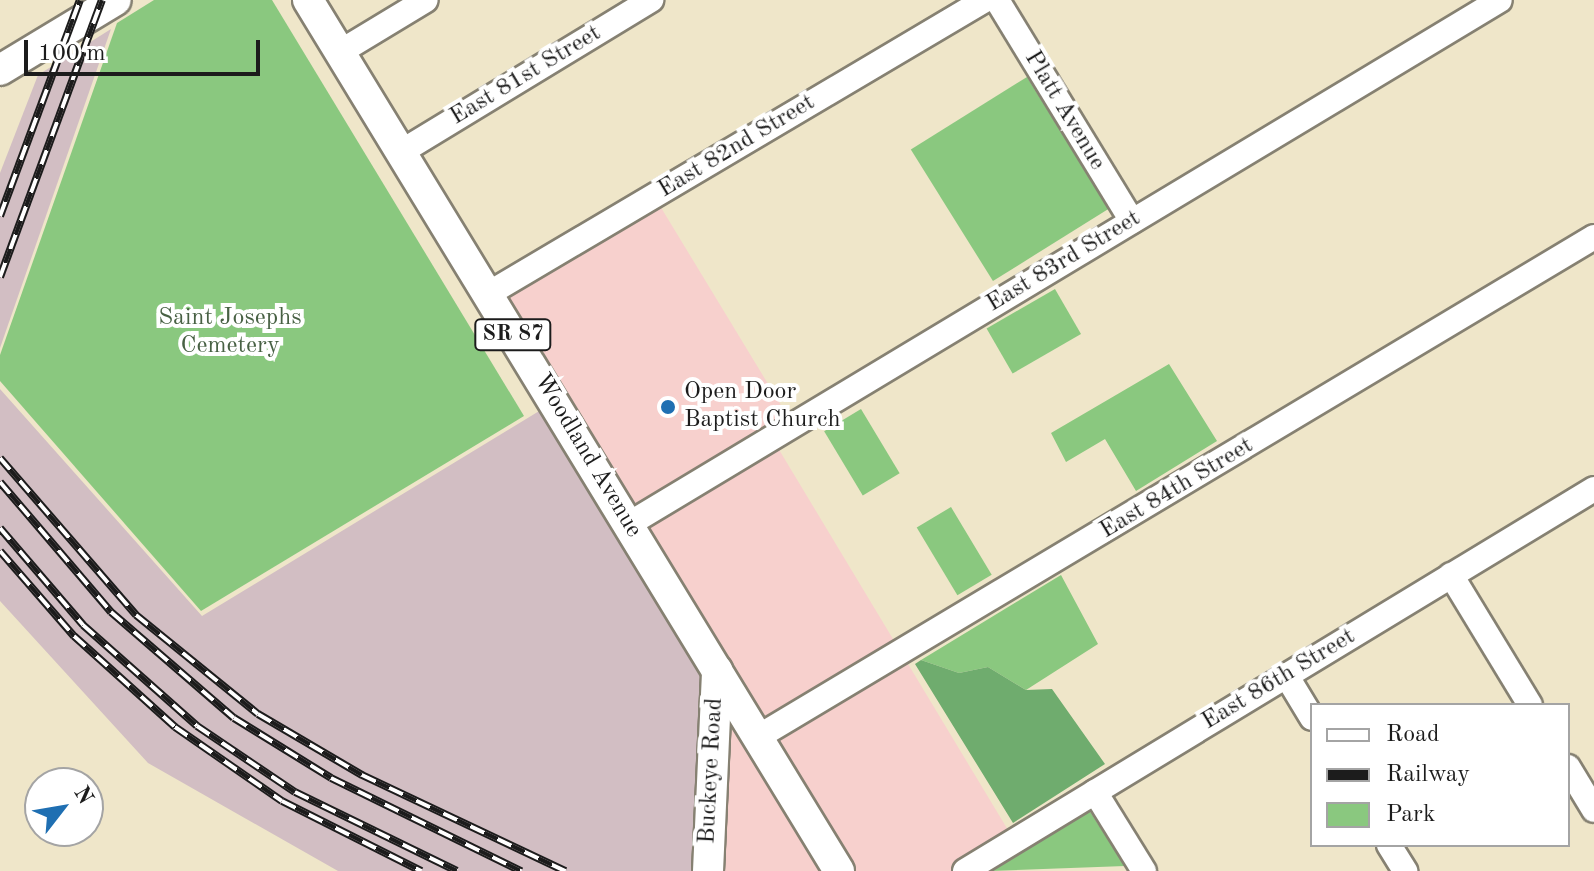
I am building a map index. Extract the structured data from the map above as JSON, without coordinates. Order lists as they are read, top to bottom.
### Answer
{
  "streets": {
    "main road": ["SR 87", "Woodland Avenue", "Buckeye Road"],
    "street": [
      "East 81st Street",
      "Platt Avenue",
      "East 82nd Street",
      "East 83rd Street",
      "East 84th Street",
      "East 86th Street"
    ]
  },
  "crossings": [
    ["East 81st Street", "Woodland Avenue"],
    ["Platt Avenue", "East 83rd Street"],
    ["East 82nd Street", "Woodland Avenue"],
    ["East 83rd Street", "Woodland Avenue"],
    ["Woodland Avenue", "East 84th Street"],
    ["Woodland Avenue", "Buckeye Road"]
  ],
  "parks": ["Saint Josephs Cemetery"],
  "places": ["Open Door Baptist Church"],
  "legend": ["Road", "Railway", "Park"],
  "scale_bar": "100 m",
  "north": "top right"
}
